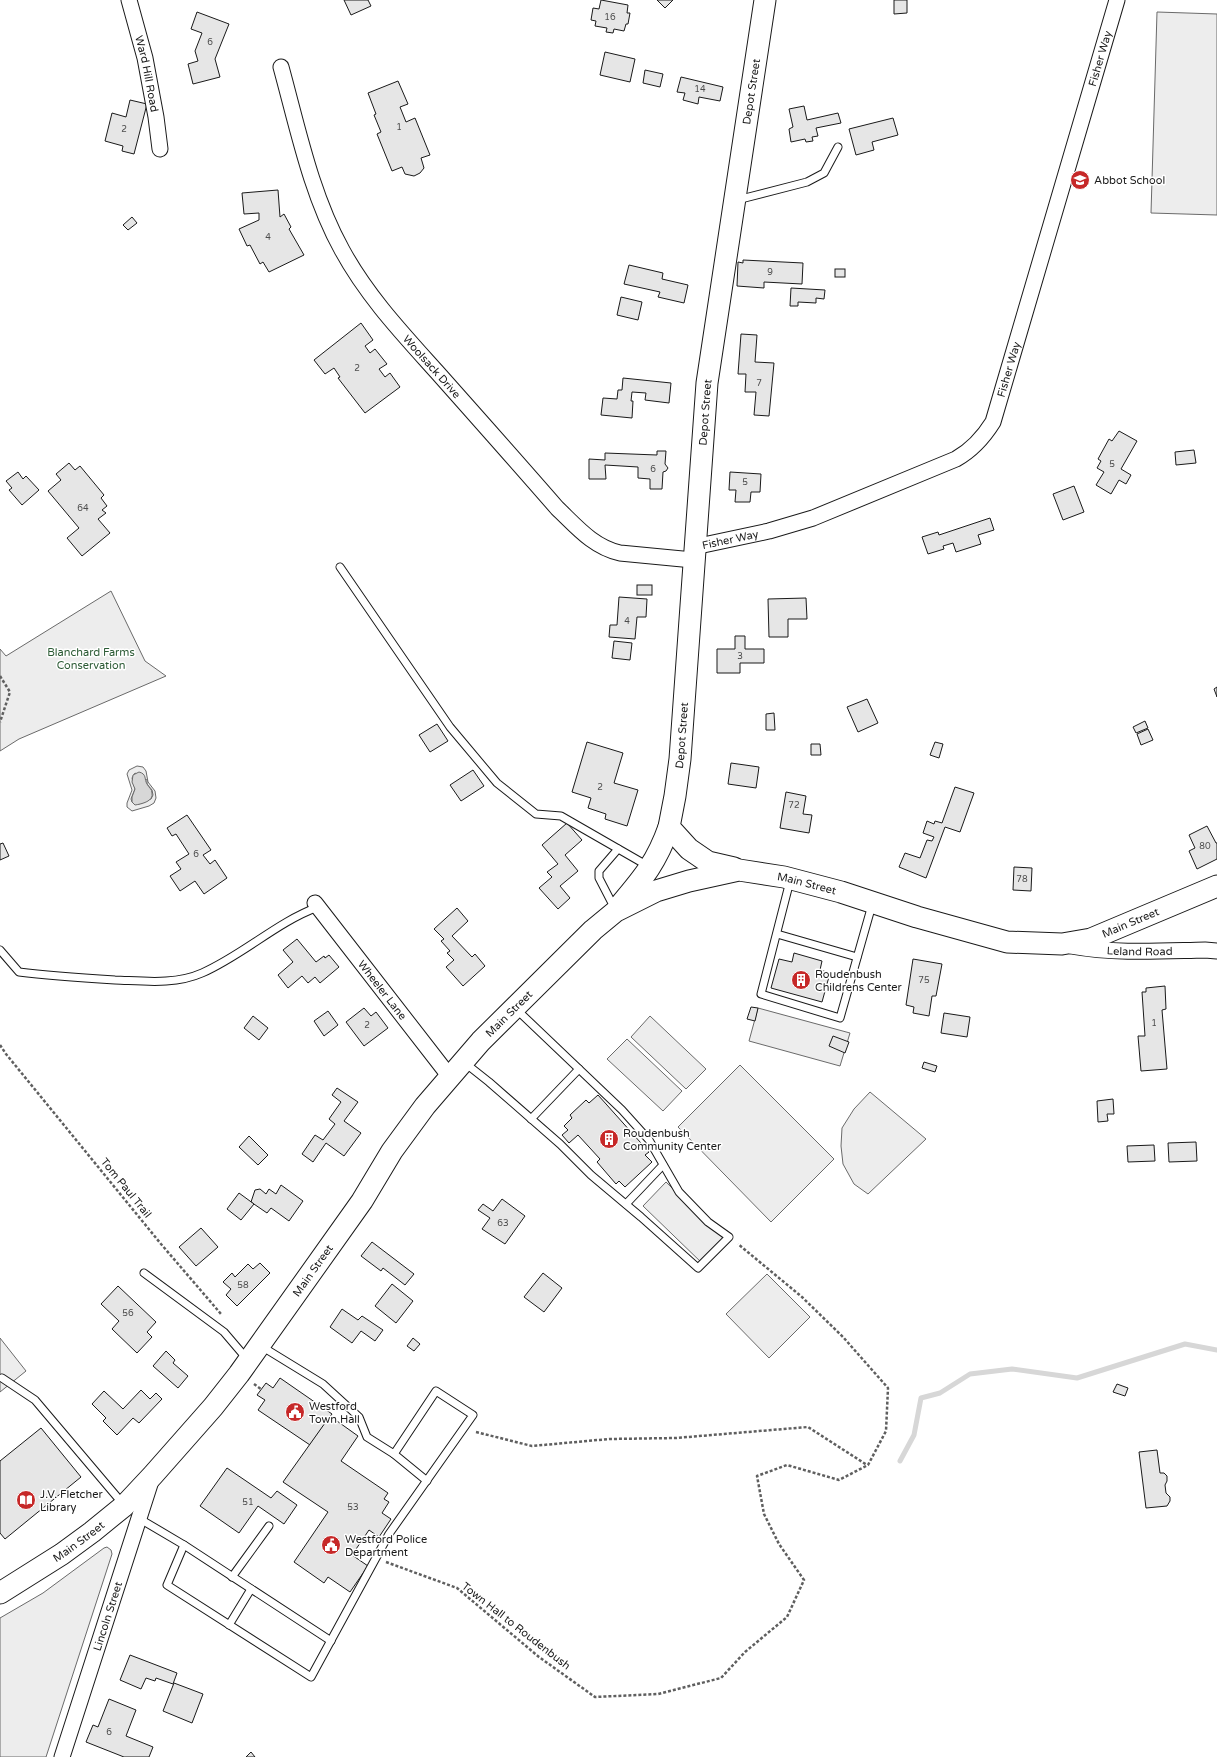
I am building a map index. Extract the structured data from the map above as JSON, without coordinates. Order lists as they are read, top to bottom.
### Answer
{
  "streets": {
    "main road": ["Depot Street", "Main Street"],
    "street": [
      "Fisher Way",
      "Ward Hill Road",
      "Woolsack Drive",
      "Leland Road",
      "Wheeler Lane",
      "Lincoln Street"
    ],
    "path": ["Tom Paul Trail", "Town Hall to Roudenbush"]
  },
  "crossings": [
    ["Fisher Way", "Depot Street"],
    ["Fisher Way", "Woolsack Drive"],
    ["Depot Street", "Woolsack Drive"],
    ["Depot Street", "Main Street"],
    ["Main Street", "Leland Road"],
    ["Main Street", "Wheeler Lane"],
    ["Main Street", "Lincoln Street"]
  ],
  "parks": ["Blanchard Farms Conservation"],
  "places": {
    "school or university": ["Abbot School"],
    "building": ["Roudenbush Childrens Center", "Roudenbush Community Center"],
    "public building": ["Westford Town Hall", "Westford Police Department"],
    "library": ["J.V. Fletcher Library"]
  },
  "house_numbers": [
    "16",
    "6",
    "14",
    "1",
    "2",
    "4",
    "9",
    "2",
    "7",
    "5",
    "6",
    "5",
    "64",
    "4",
    "3",
    "2",
    "72",
    "80",
    "6",
    "78",
    "75",
    "1",
    "2",
    "63",
    "58",
    "56",
    "51",
    "53",
    "6"
  ]
}
